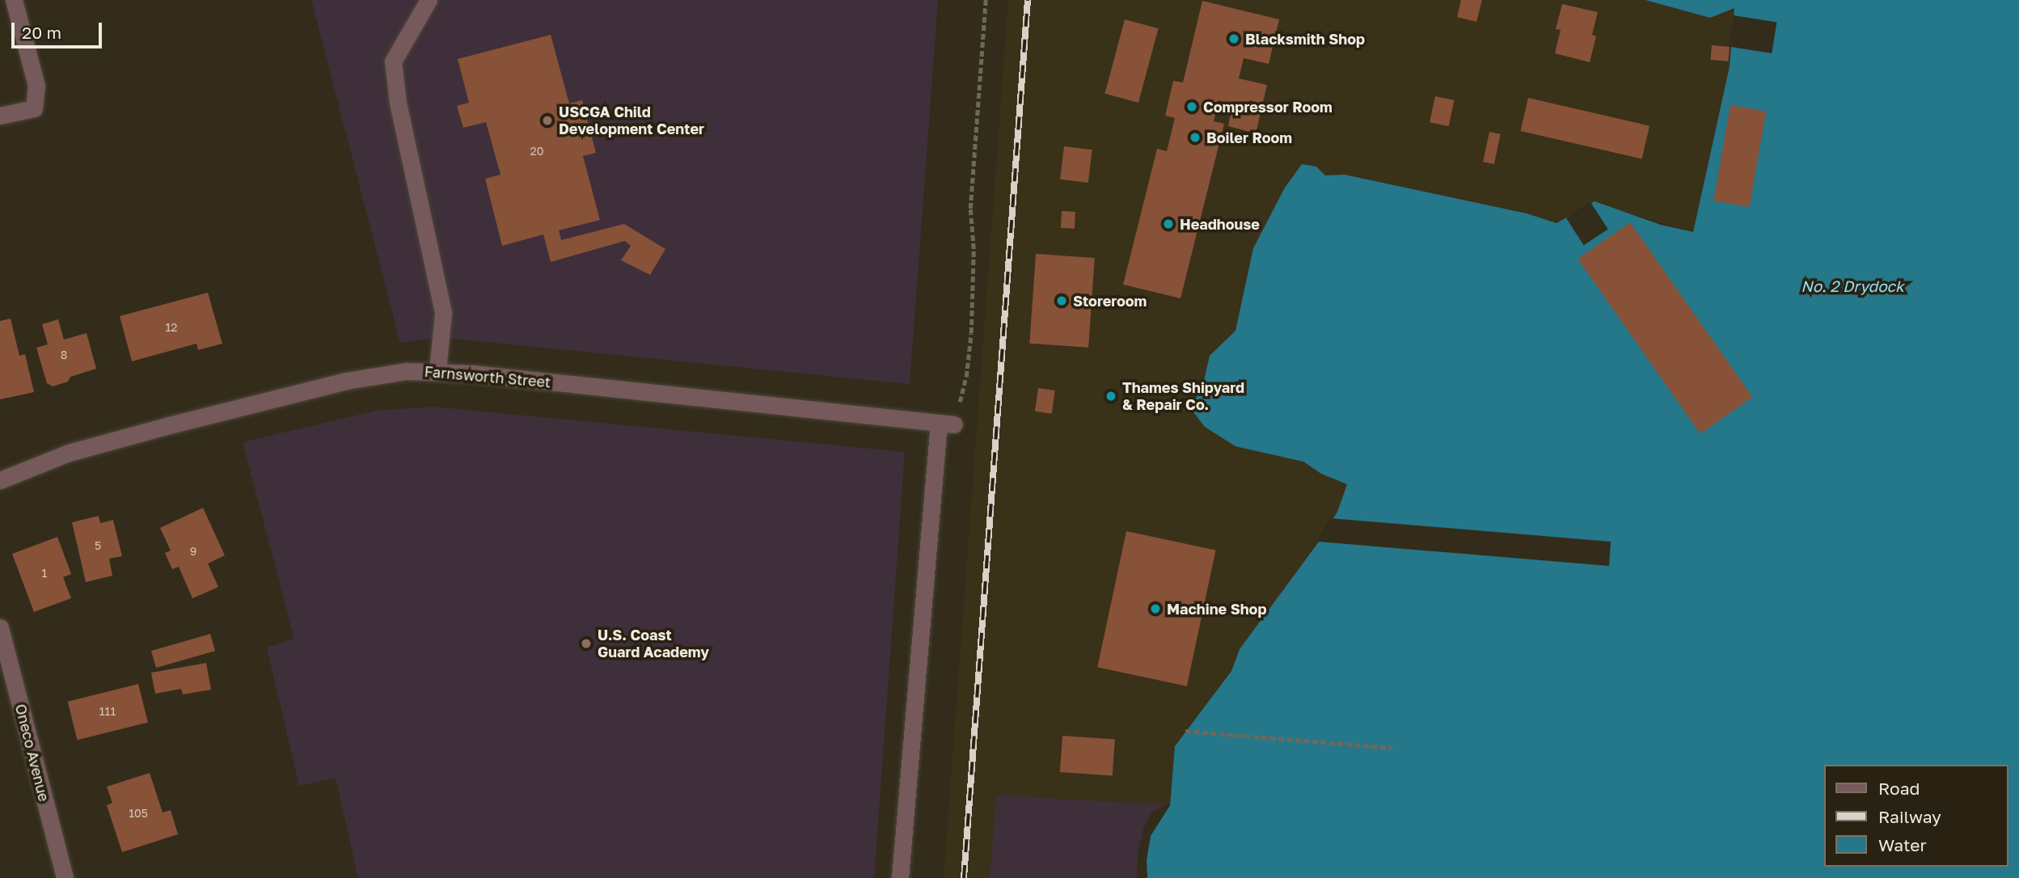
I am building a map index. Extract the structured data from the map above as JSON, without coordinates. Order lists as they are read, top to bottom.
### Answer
{
  "streets": {
    "street": ["Farnsworth Street", "Oneco Avenue"]
  },
  "water": ["No. 2 Drydock"],
  "places": [
    "Blacksmith Shop",
    "Compressor Room",
    "USCGA Child Development Center",
    "Boiler Room",
    "Headhouse",
    "Storeroom",
    "Thames Shipyard & Repair Co.",
    "Machine Shop",
    "U.S. Coast Guard Academy"
  ],
  "house_numbers": [
    "20",
    "12",
    "8",
    "5",
    "9",
    "1",
    "111",
    "105"
  ],
  "legend": ["Road", "Railway", "Water"],
  "scale_bar": "20 m"
}
